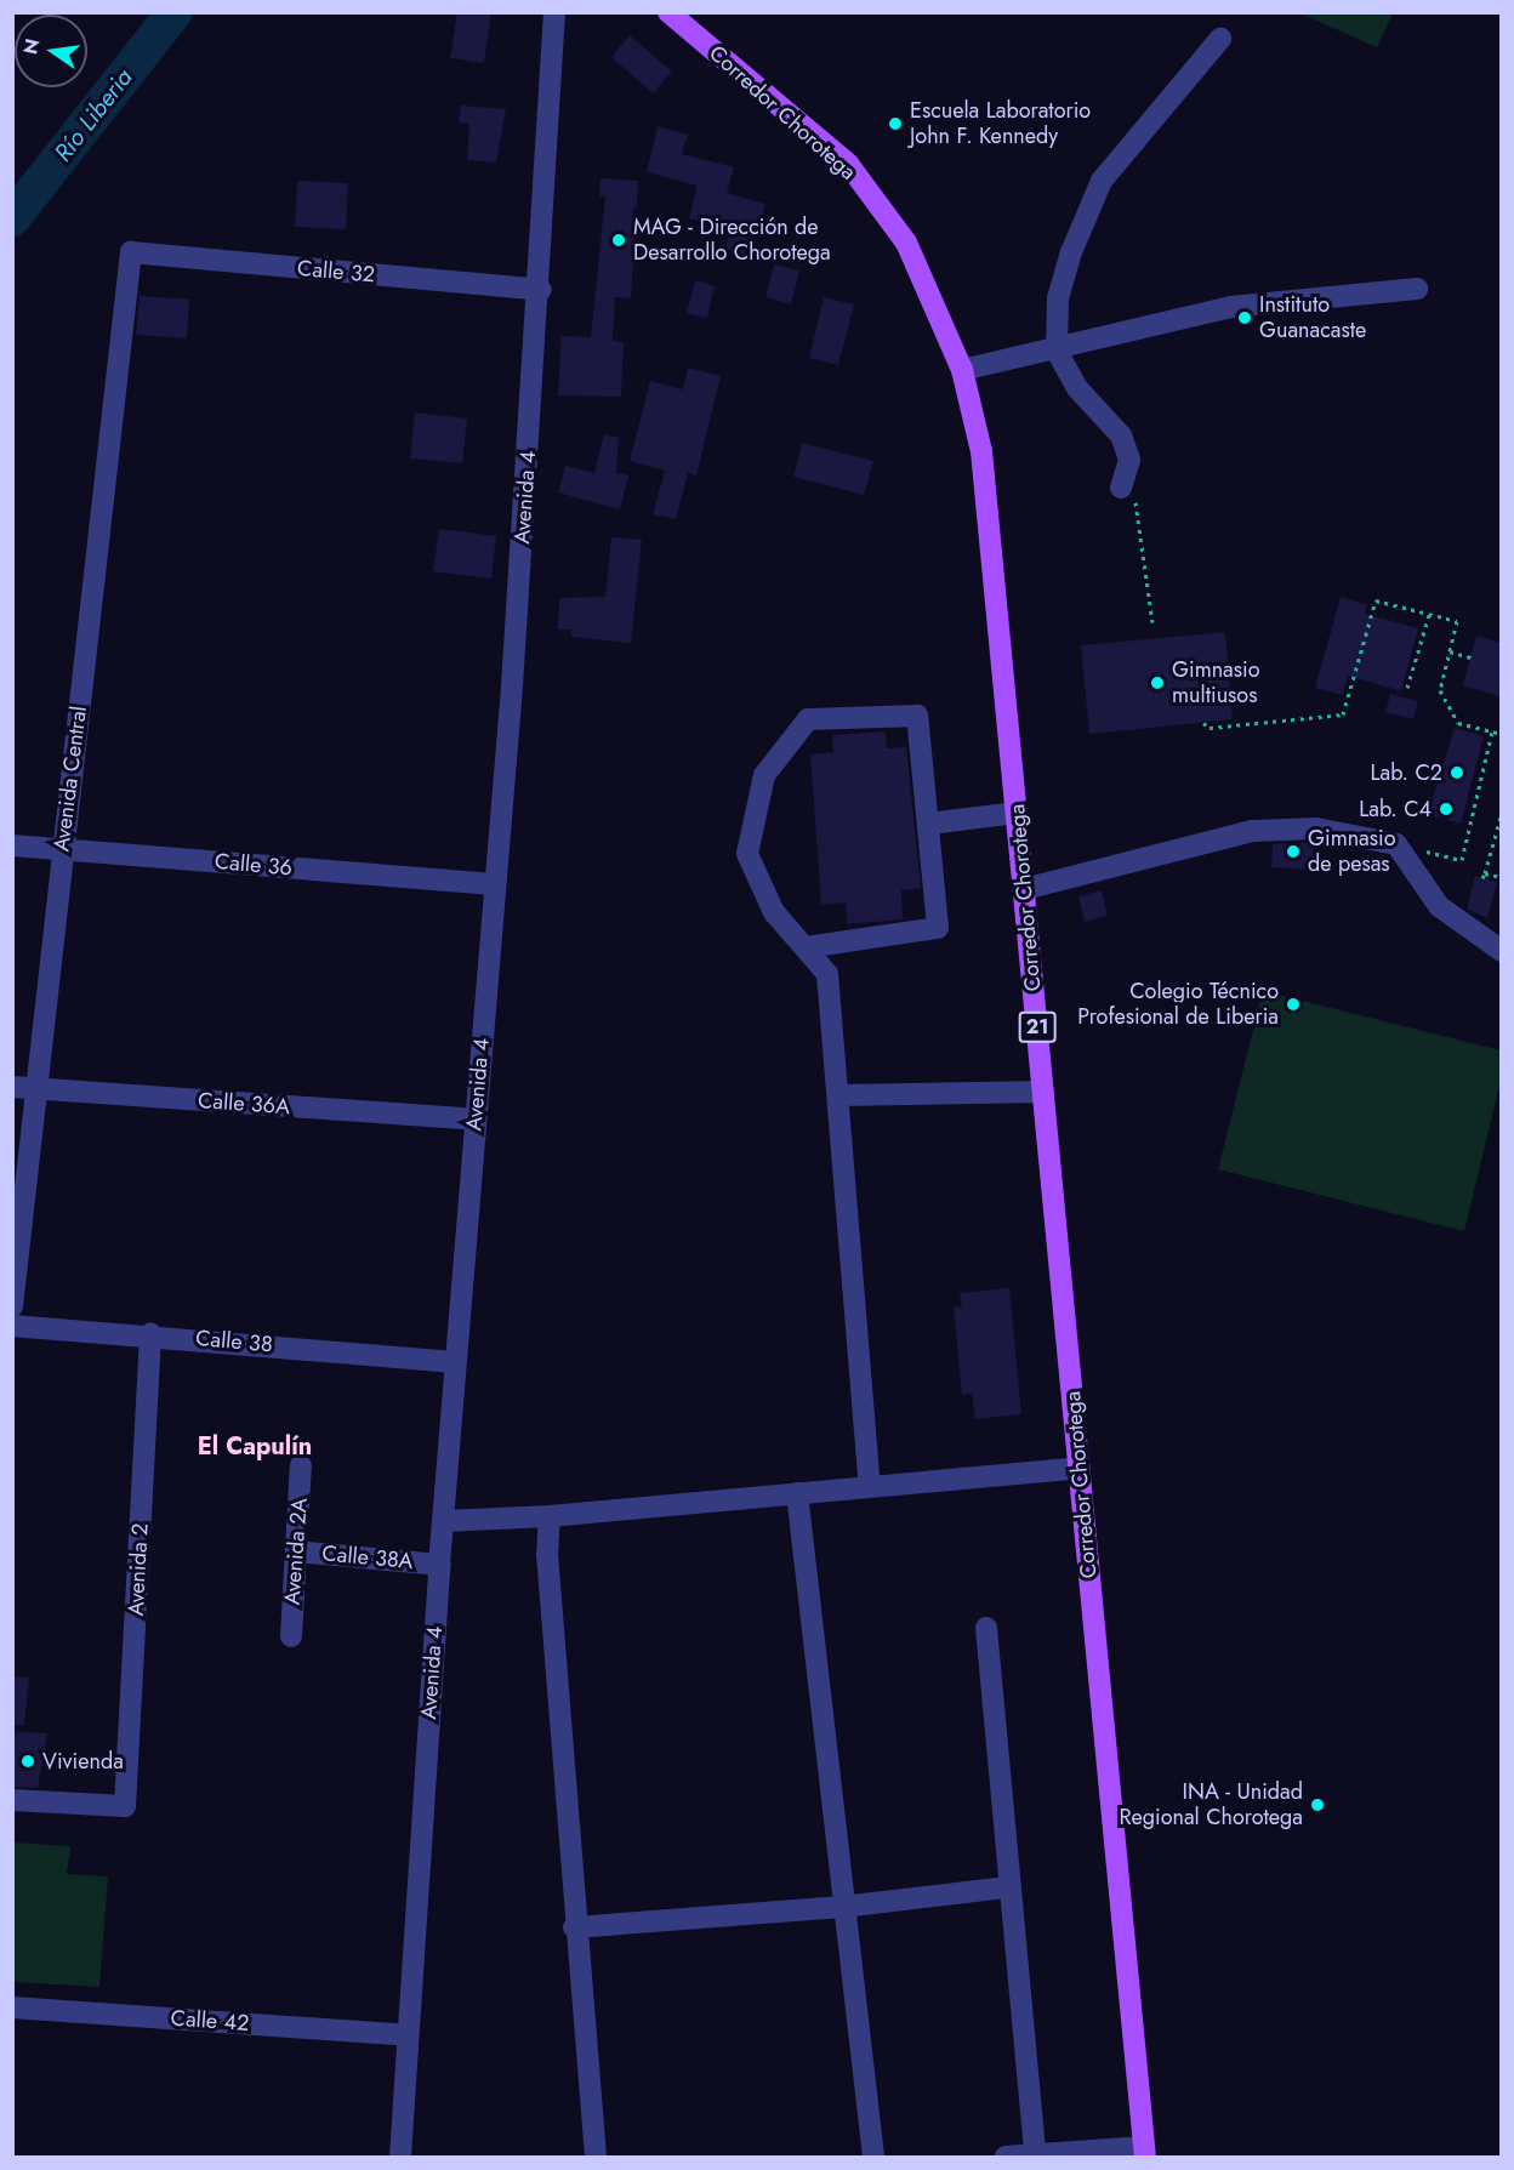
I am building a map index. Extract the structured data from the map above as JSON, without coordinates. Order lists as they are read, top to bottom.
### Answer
{
  "streets": {
    "main road": ["Corredor Chorotega", "21"],
    "street": [
      "Calle 32",
      "Avenida 4",
      "Avenida Central",
      "Calle 36",
      "Calle 36A",
      "Calle 38",
      "Avenida 2A",
      "Calle 38A",
      "Avenida 2",
      "Calle 42"
    ]
  },
  "crossings": [
    ["Calle 32", "Avenida 4"],
    ["Calle 32", "Avenida Central"],
    ["Avenida 4", "Calle 36"],
    ["Avenida 4", "Calle 36A"],
    ["Avenida 4", "Calle 38"],
    ["Avenida 4", "Calle 38A"],
    ["Avenida 4", "Calle 42"],
    ["Avenida Central", "Calle 36"],
    ["Avenida Central", "Calle 36A"],
    ["Calle 38", "Avenida 2"],
    ["Avenida 2A", "Calle 38A"]
  ],
  "districts": ["El Capulín"],
  "water": ["Río Liberia"],
  "places": [
    "Escuela Laboratorio John F. Kennedy",
    "MAG - Dirección de Desarrollo Chorotega",
    "Instituto Guanacaste",
    "Gimnasio multiusos",
    "Lab. C2",
    "Lab. C4",
    "Gimnasio de pesas",
    "Colegio Técnico Profesional de Liberia",
    "Vivienda",
    "INA - Unidad Regional Chorotega"
  ],
  "north": "left"
}
